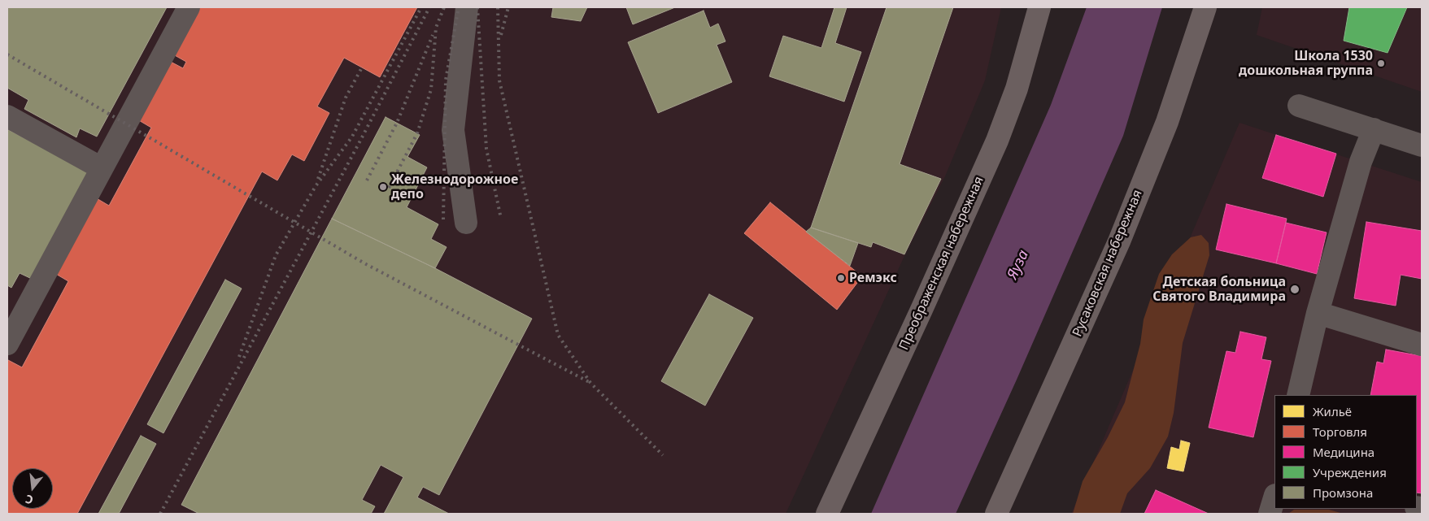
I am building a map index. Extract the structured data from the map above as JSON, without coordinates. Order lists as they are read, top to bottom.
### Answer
{
  "streets": {
    "main road": ["Преображенская набережная", "Русаковская набережная"]
  },
  "water": ["Яуза"],
  "places": [
    "Школа 1530 дошкольная группа",
    "Железнодорожное депо",
    "Ремэкс",
    "Детская больница Святого Владимира"
  ],
  "legend": [
    "Жильё",
    "Торговля",
    "Медицина",
    "Учреждения",
    "Промзона"
  ],
  "north": "bottom"
}
